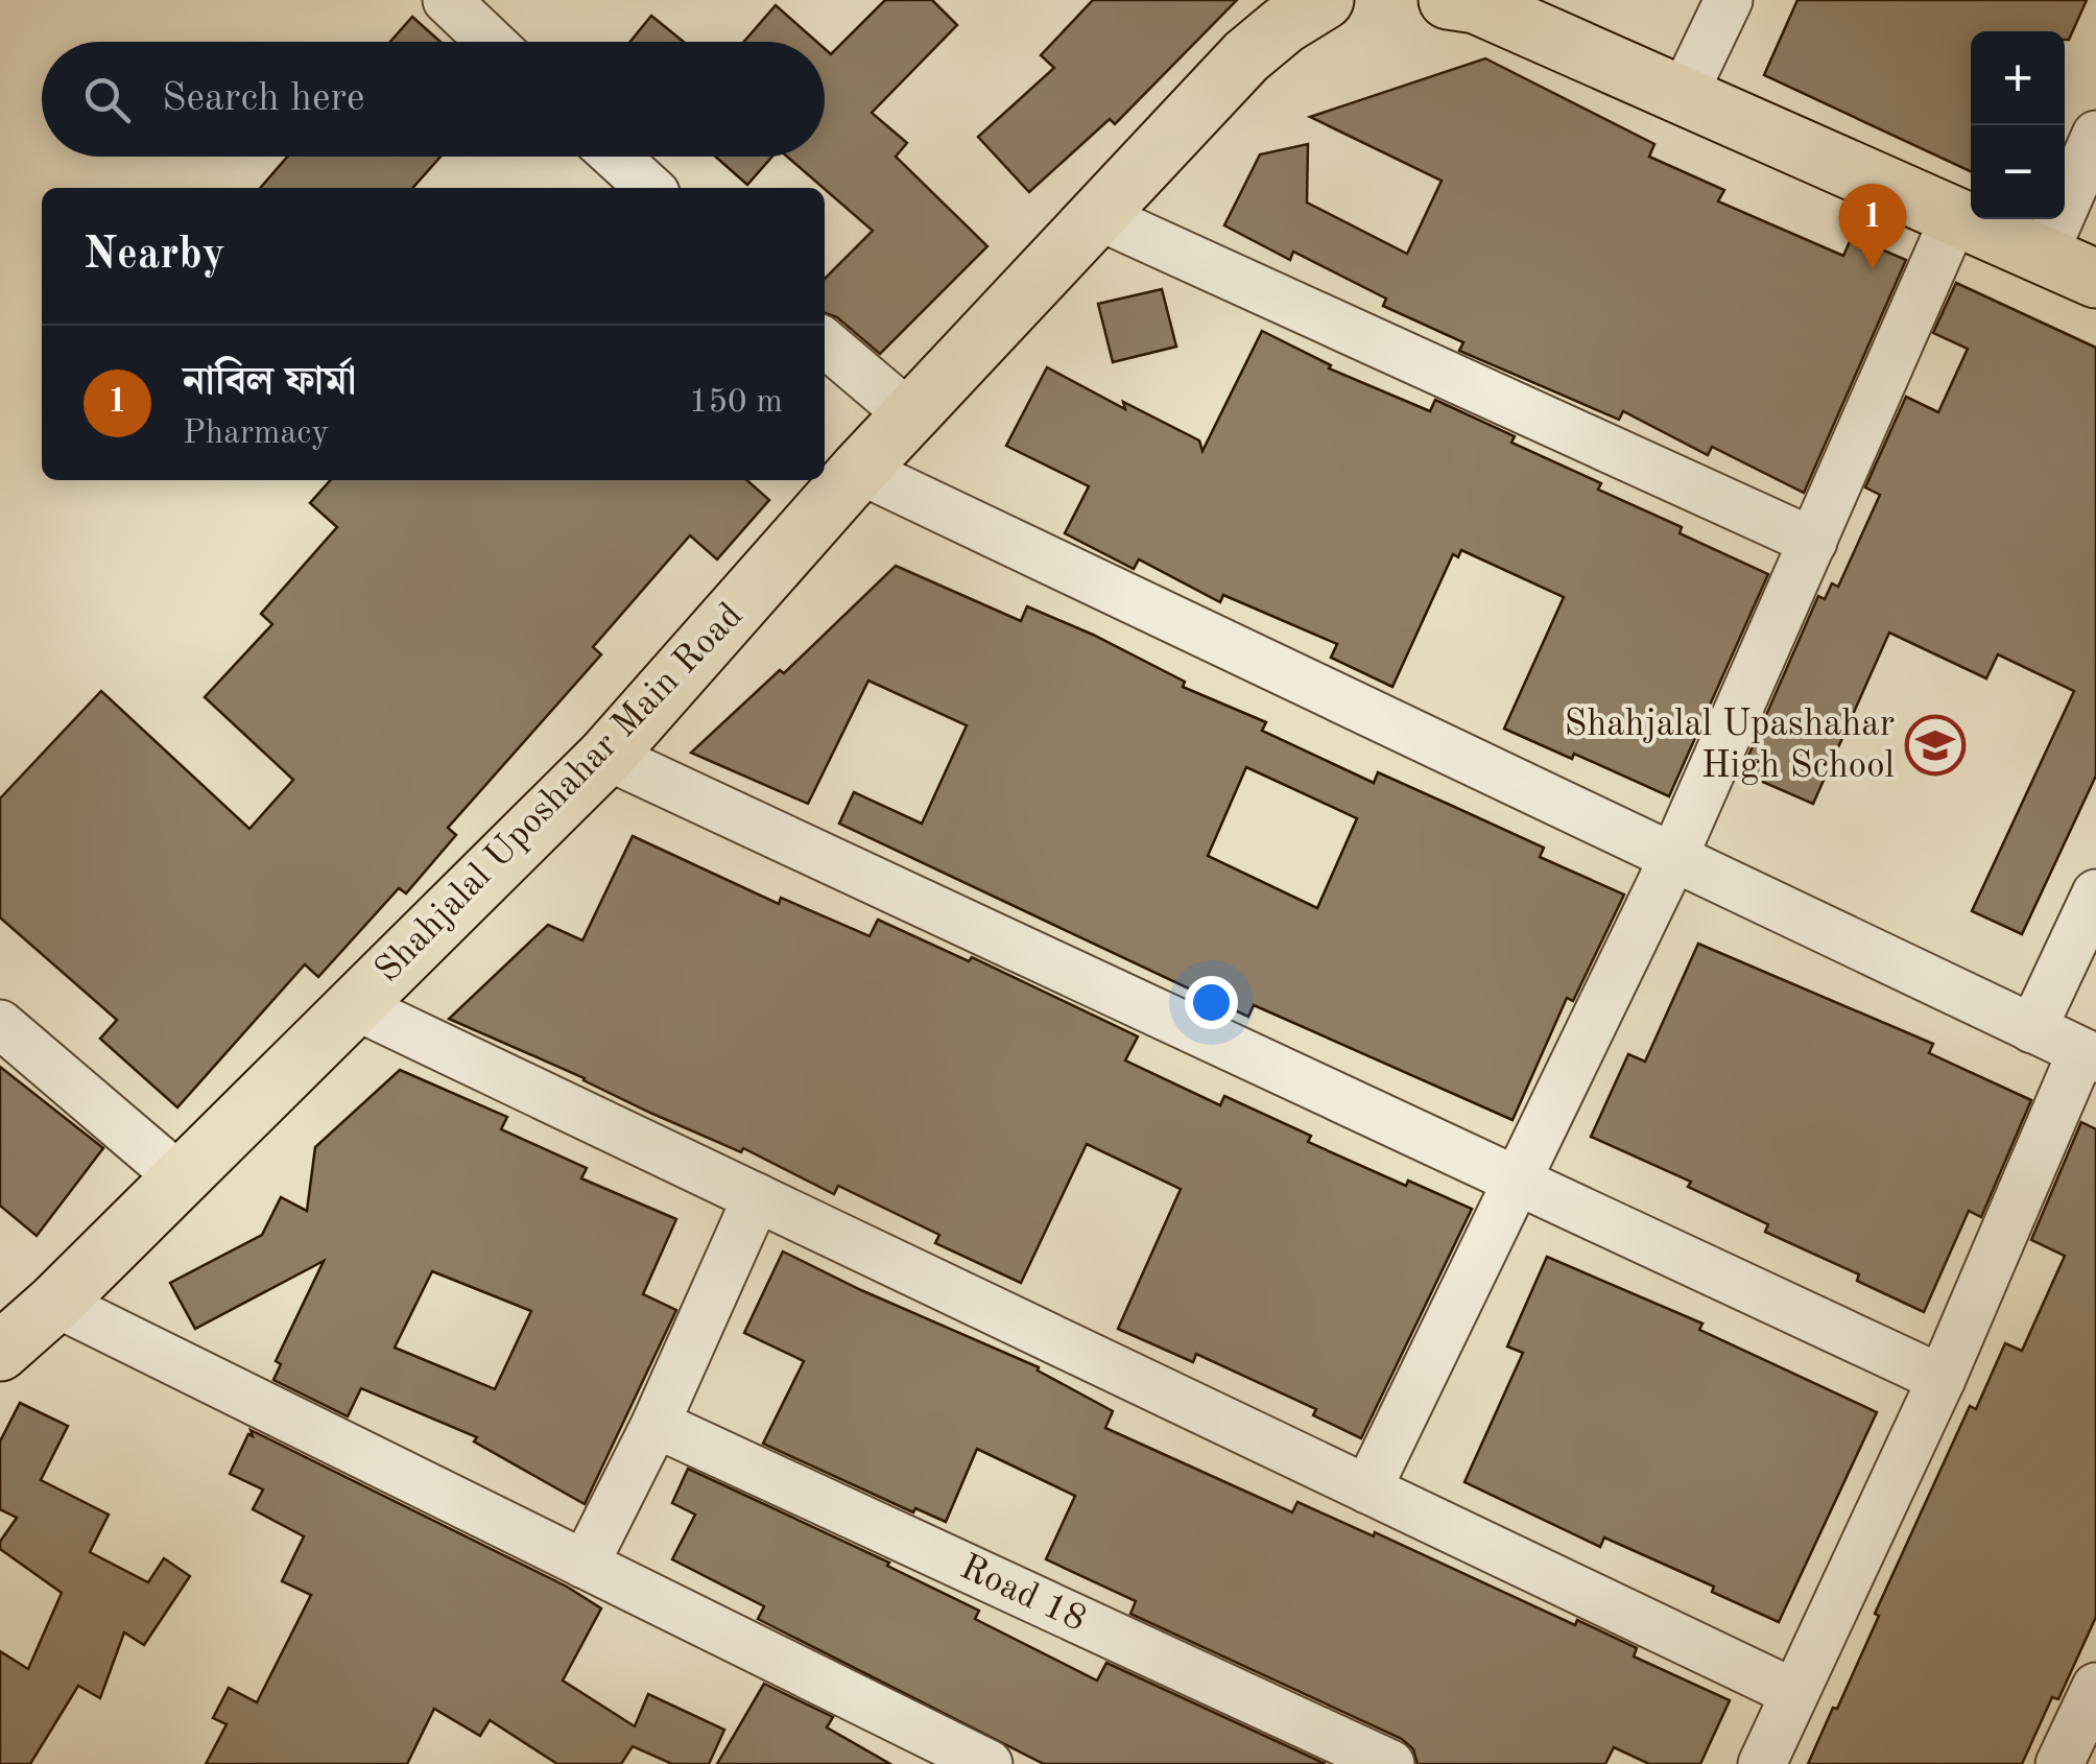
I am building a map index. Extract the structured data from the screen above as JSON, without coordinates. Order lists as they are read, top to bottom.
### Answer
{
  "streets": {
    "main road": ["Shahjalal Uposhahar Main Road"],
    "street": ["Road 18"]
  },
  "places": {
    "school or university": ["Shahjalal Upashahar High School"]
  },
  "page": {
    "map_buttons": ["+", "−"],
    "search": "Search here",
    "pins": "1",
    "heading": "Nearby",
    "list": [
      {
        "mark": "1",
        "name": "নাবিল ফার্মা",
        "note": "Pharmacy",
        "value": "150 m"
      }
    ]
  }
}
